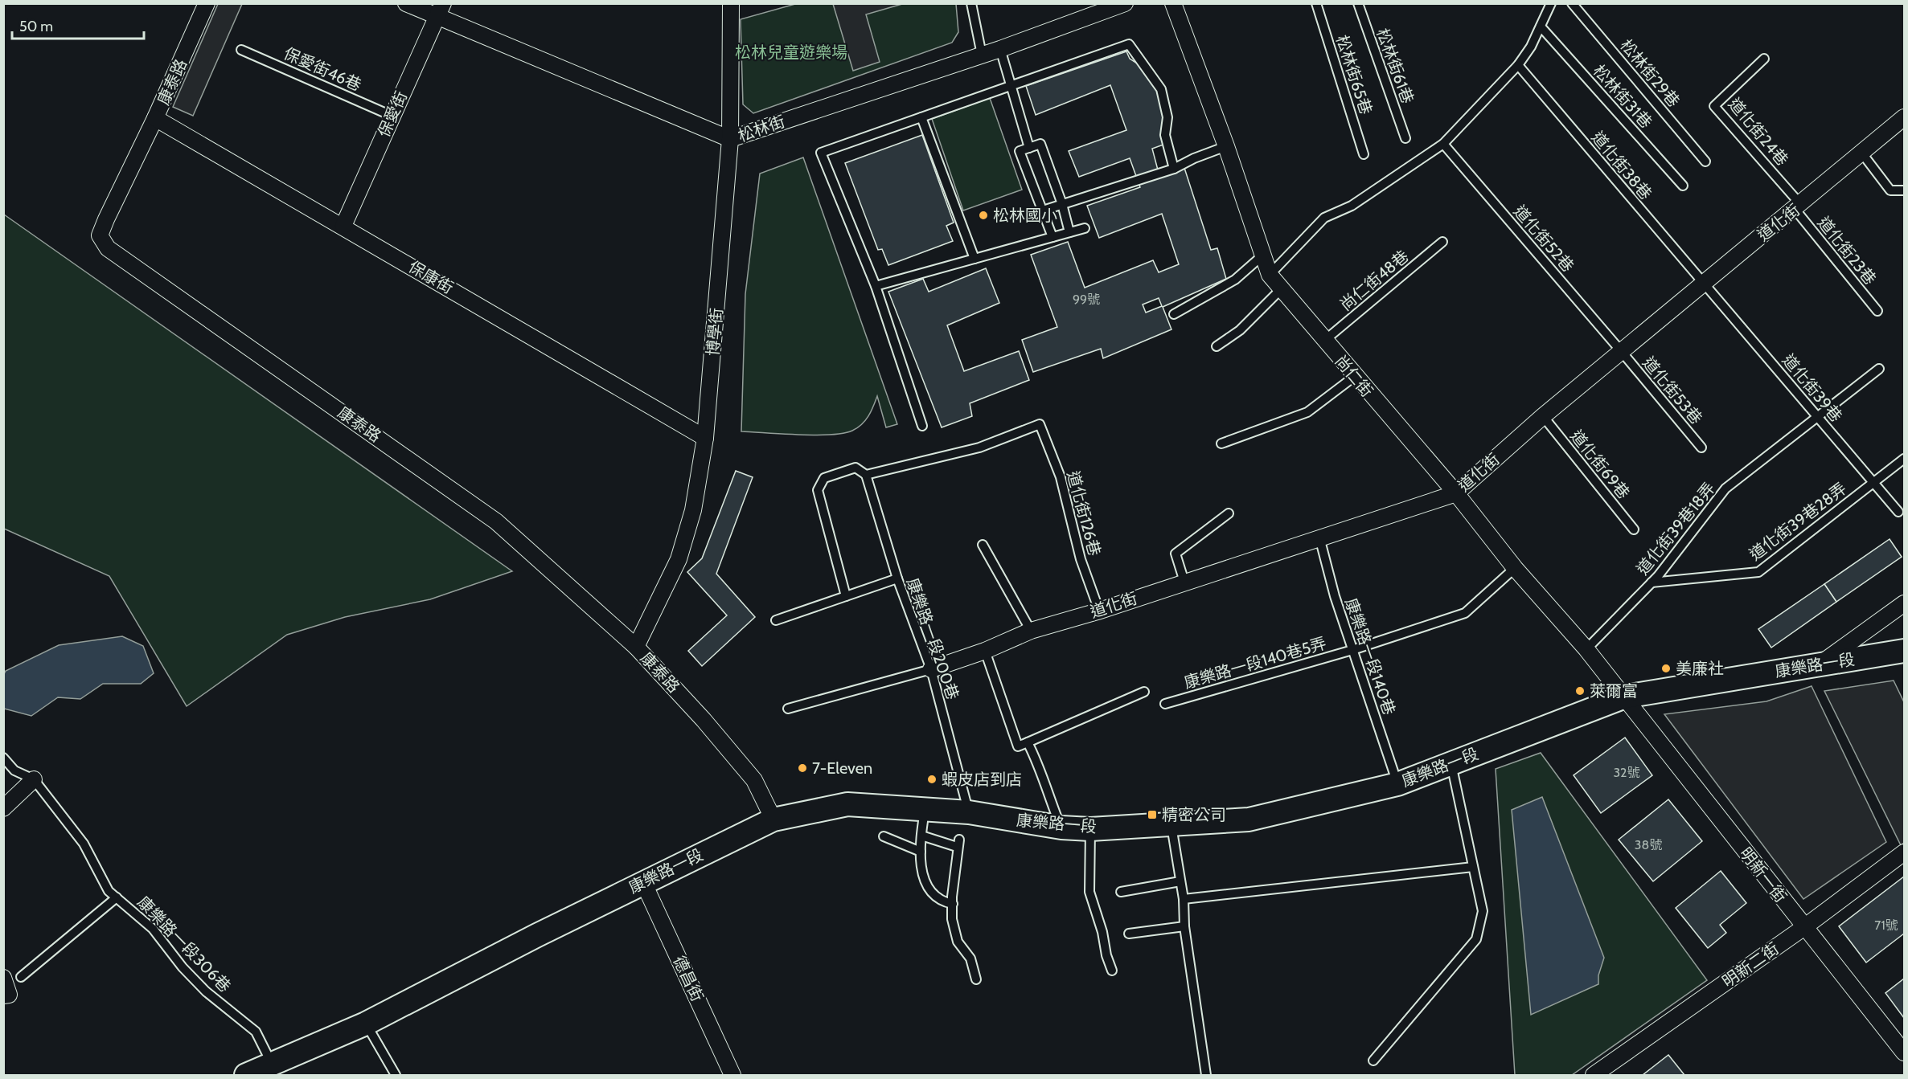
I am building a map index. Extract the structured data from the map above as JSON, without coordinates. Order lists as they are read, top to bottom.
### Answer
{
  "streets": {
    "street": [
      "康泰路",
      "保愛街",
      "松林街",
      "道化街",
      "保康街",
      "博學街",
      "尚仁街",
      "康樂路一段",
      "明新一街",
      "明新二街",
      "德昌街"
    ],
    "lane": [
      "松林街61巷",
      "保愛街46巷",
      "松林街29巷",
      "松林街65巷",
      "松林街31巷",
      "道化街24巷",
      "道化街38巷",
      "道化街52巷",
      "道化街23巷",
      "尚仁街48巷",
      "道化街39巷",
      "道化街53巷",
      "道化街69巷",
      "道化街126巷",
      "道化街39巷28弄",
      "道化街39巷18弄",
      "康樂路一段200巷",
      "康樂路一段140巷",
      "康樂路一段140巷5弄",
      "康樂路一段306巷"
    ]
  },
  "crossings": [
    ["保愛街46巷", "保愛街"],
    ["康泰路", "保康街"],
    ["康泰路", "博學街"],
    ["康泰路", "康樂路一段"],
    ["保愛街", "松林街"],
    ["保愛街", "保康街"],
    ["松林街", "博學街"],
    ["道化街24巷", "道化街"],
    ["道化街24巷", "道化街23巷"],
    ["道化街38巷", "道化街"],
    ["道化街38巷", "道化街39巷"],
    ["道化街", "道化街52巷"],
    ["道化街", "道化街23巷"],
    ["道化街", "尚仁街"],
    ["道化街", "道化街39巷"],
    ["道化街", "道化街53巷"],
    ["道化街", "道化街69巷"],
    ["道化街", "道化街126巷"],
    ["道化街", "康樂路一段200巷"],
    ["道化街", "康樂路一段140巷"],
    ["道化街52巷", "道化街53巷"],
    ["保康街", "博學街"],
    ["尚仁街48巷", "尚仁街"],
    ["尚仁街", "道化街39巷18弄"],
    ["尚仁街", "康樂路一段140巷5弄"],
    ["尚仁街", "康樂路一段"],
    ["尚仁街", "明新一街"],
    ["道化街39巷", "道化街39巷28弄"],
    ["道化街39巷", "道化街39巷18弄"],
    ["道化街126巷", "康樂路一段200巷"],
    ["道化街39巷28弄", "道化街39巷18弄"],
    ["康樂路一段200巷", "康樂路一段"],
    ["康樂路一段140巷", "康樂路一段140巷5弄"],
    ["康樂路一段140巷", "康樂路一段"],
    ["康樂路一段", "明新一街"],
    ["康樂路一段", "康樂路一段306巷"],
    ["康樂路一段", "德昌街"],
    ["明新一街", "明新二街"]
  ],
  "parks": ["松林兒童遊樂場"],
  "places": {
    "other": [
      "松林國小",
      "美廉社",
      "萊爾富",
      "7-Eleven",
      "蝦皮店到店"
    ],
    "transit": ["精密公司"]
  },
  "house_numbers": [
    "99號",
    "32號",
    "38號",
    "71號"
  ],
  "scale_bar": "50 m"
}
